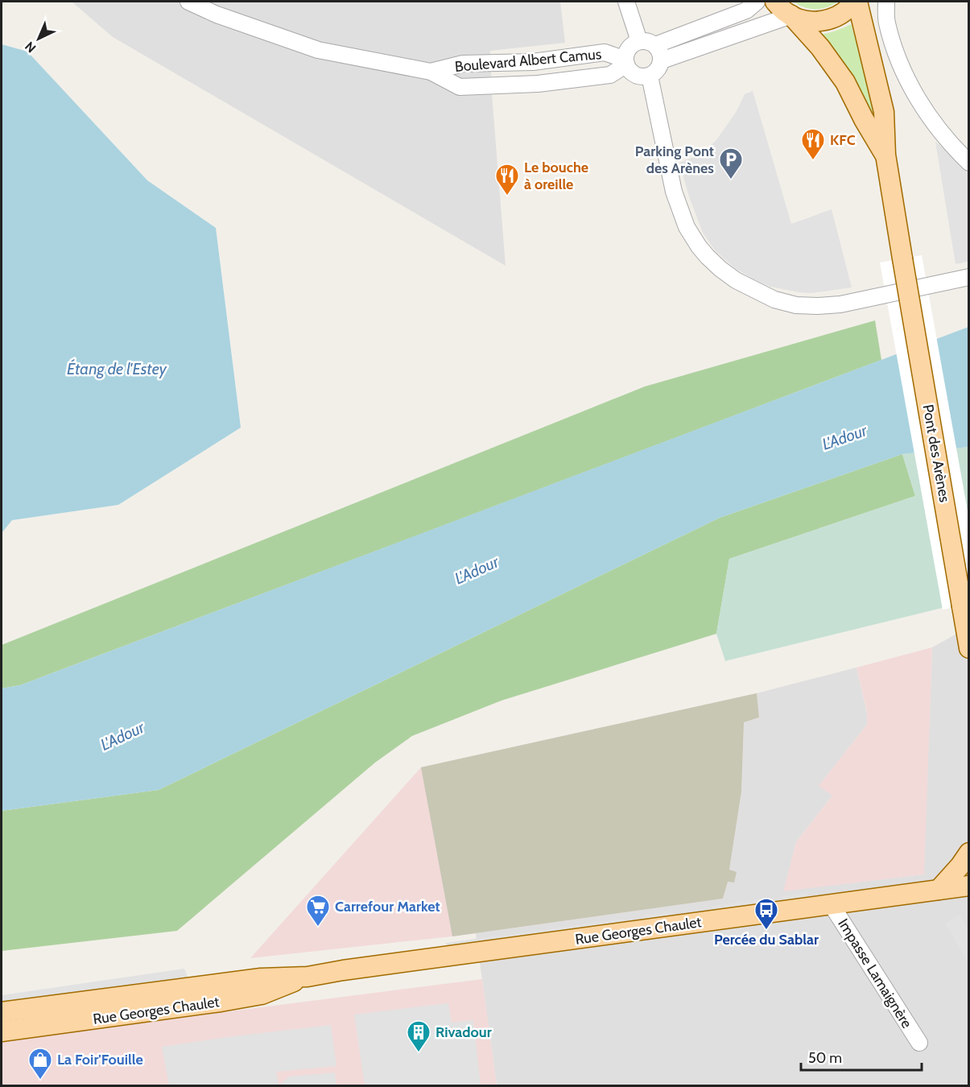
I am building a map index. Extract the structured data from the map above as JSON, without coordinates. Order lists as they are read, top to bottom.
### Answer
{
  "streets": {
    "main road": ["Pont des Arènes", "Rue Georges Chaulet"],
    "street": ["Boulevard Albert Camus", "Impasse Lamaignère"]
  },
  "crossings": [
    ["Rue Georges Chaulet", "Impasse Lamaignère"]
  ],
  "water": ["Étang de l'Estey", "L'Adour"],
  "places": {
    "restaurant": ["KFC", "Le bouche à oreille"],
    "parking": ["Parking Pont des Arènes"],
    "supermarket": ["Carrefour Market"],
    "bus stop": ["Percée du Sablar"],
    "building": ["Rivadour"],
    "shop": ["La Foir'Fouille"]
  },
  "scale_bar": "50 m",
  "north": "bottom left"
}
